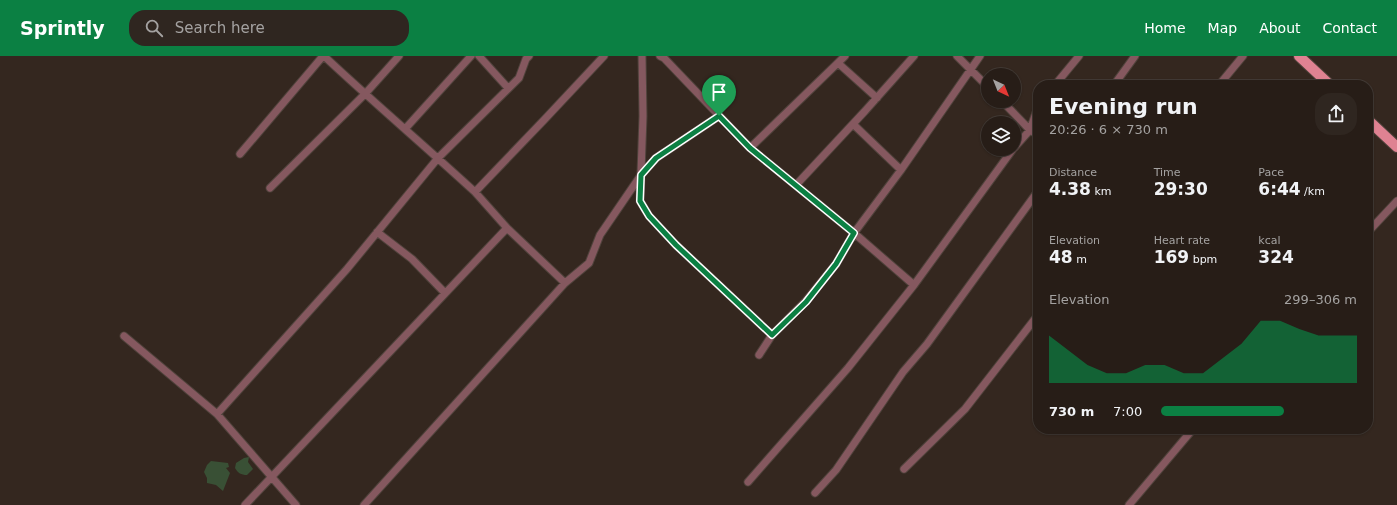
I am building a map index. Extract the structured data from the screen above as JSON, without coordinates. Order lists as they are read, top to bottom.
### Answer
{
  "north": "bottom right",
  "page": {
    "header": "Sprintly",
    "search": "Search here",
    "nav": [
      "Home",
      "Map",
      "About",
      "Contact"
    ],
    "heading": ["Evening run", "20:26 · 6 × 730 m"],
    "stats": [
      ["Distance", "4.38 km"],
      ["Time", "29:30"],
      ["Pace", "6:44 /km"],
      ["Elevation", "48 m"],
      ["Heart rate", "169 bpm"],
      ["kcal", "324"]
    ],
    "chart": ["Elevation", "299–306 m"],
    "list": [
      {
        "name": "730 m",
        "note": "7:00"
      }
    ]
  }
}
